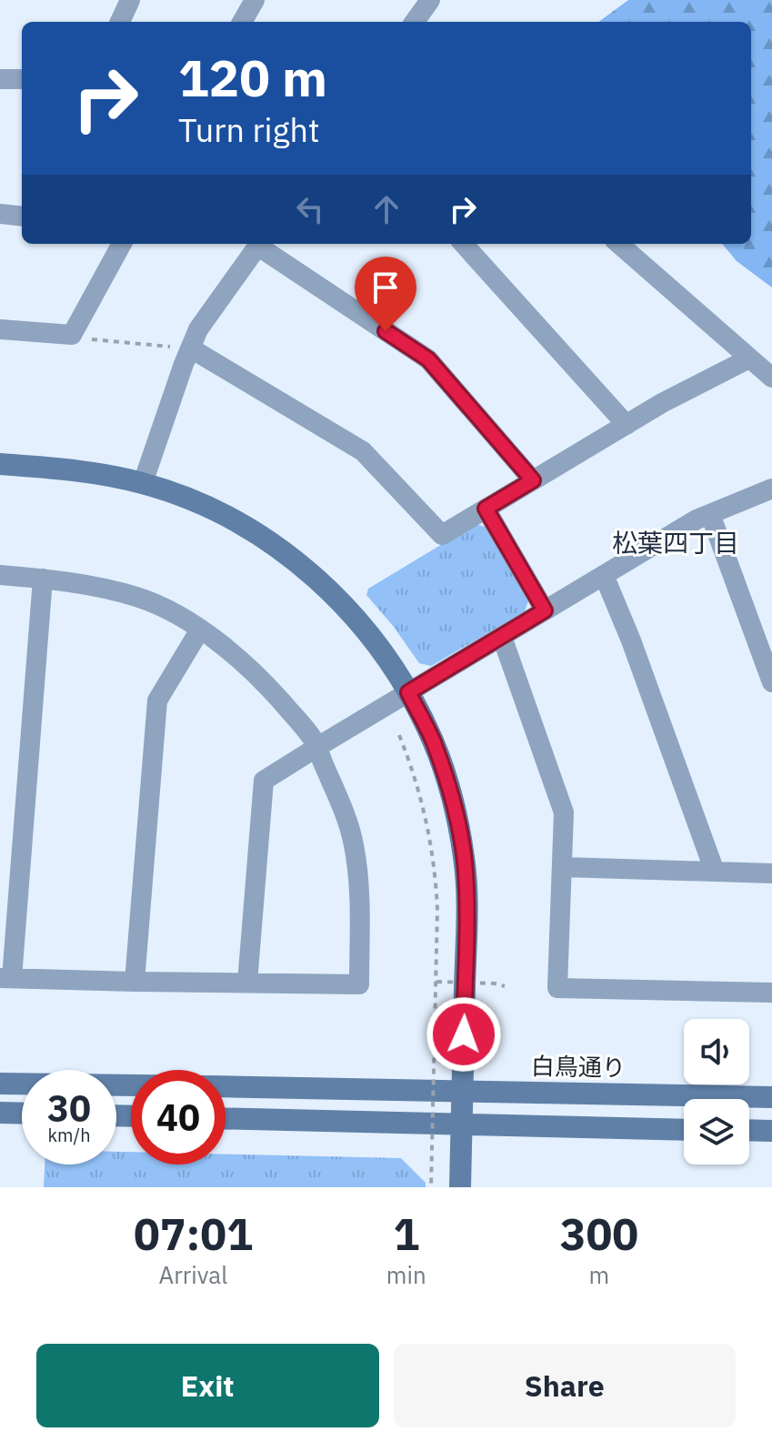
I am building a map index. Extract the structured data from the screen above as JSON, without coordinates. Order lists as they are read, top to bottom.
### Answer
{
  "streets": {
    "main road": ["白鳥通り"]
  },
  "districts": ["松葉四丁目"],
  "page": {
    "turn": ["120 m", "Turn right"],
    "speed": "30 km/h",
    "limit": "40",
    "eta": [
      "07:01",
      "Arrival",
      "1",
      "min",
      "300",
      "m"
    ],
    "buttons": ["Exit", "Share"]
  }
}
